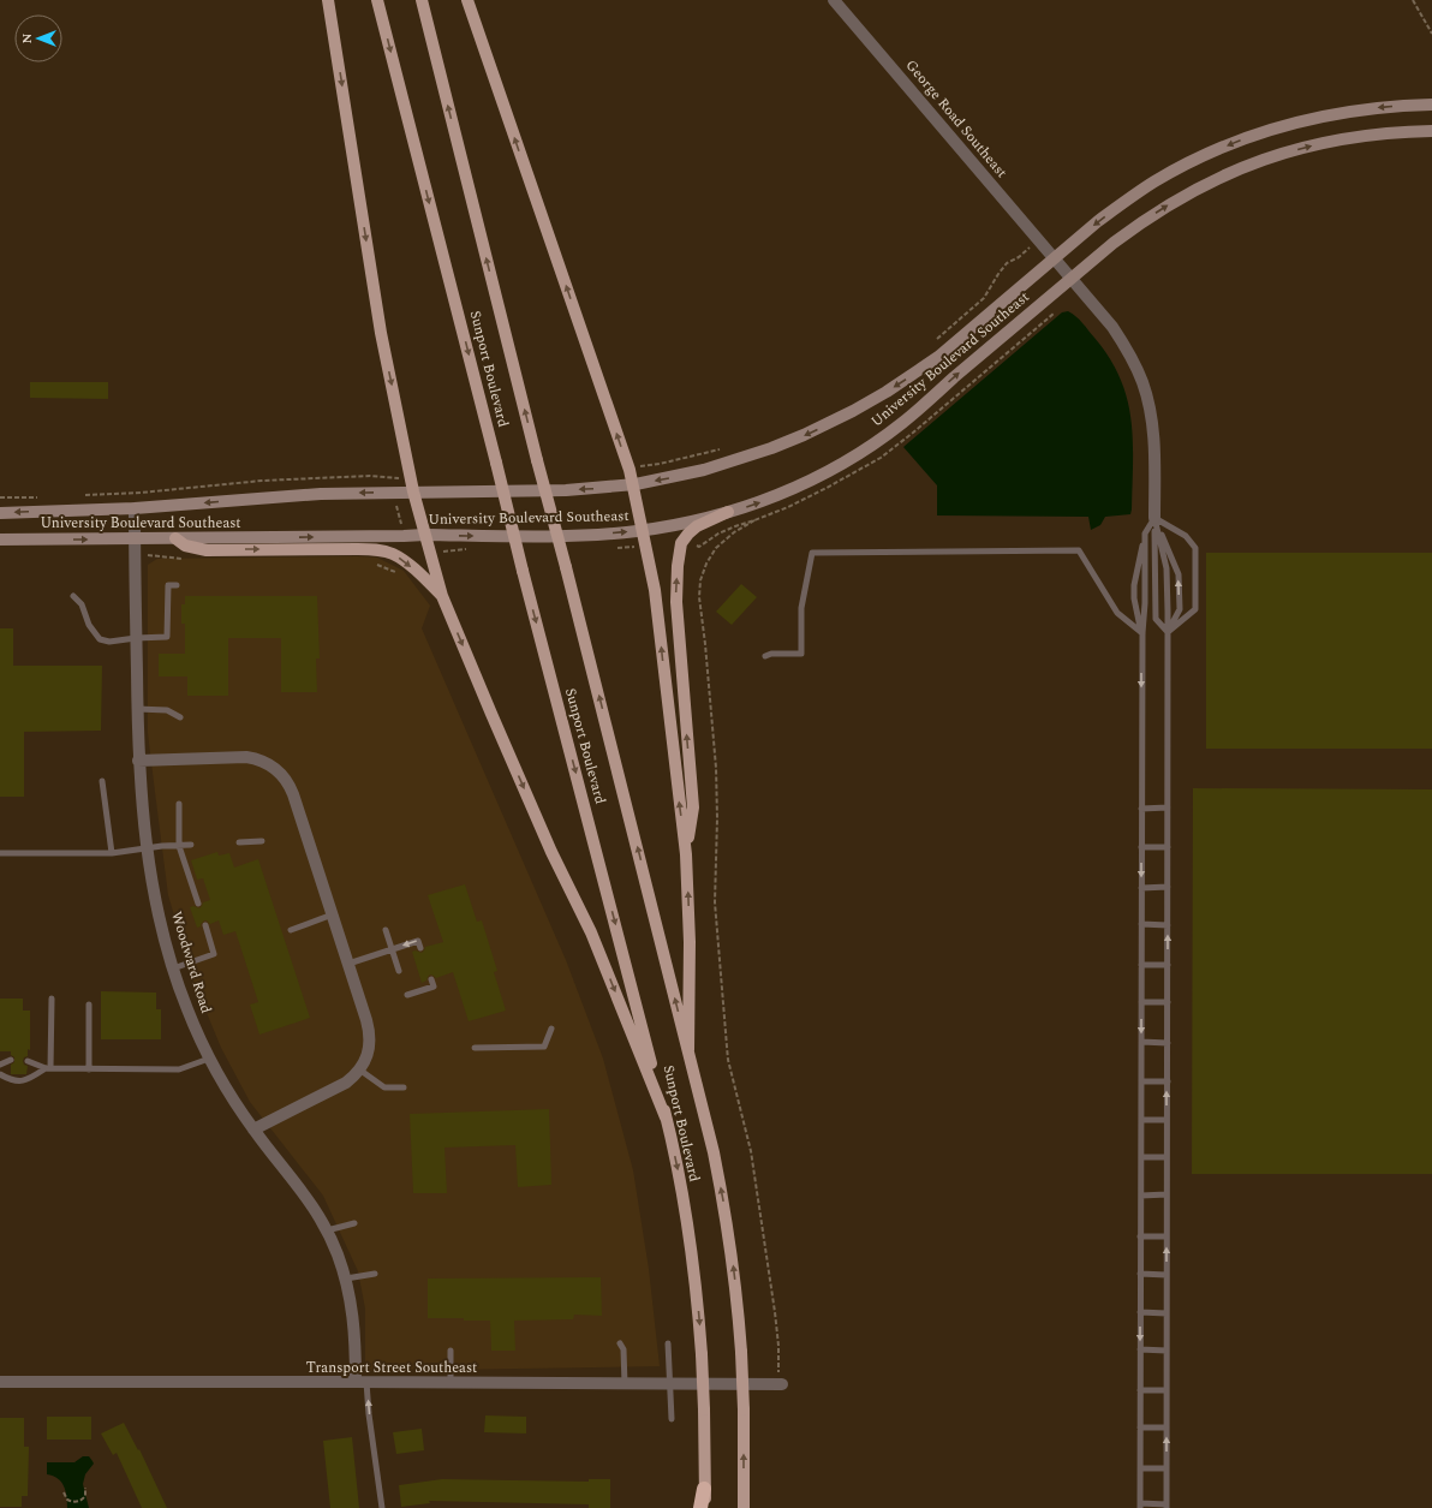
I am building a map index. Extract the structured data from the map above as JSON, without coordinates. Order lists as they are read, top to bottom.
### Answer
{
  "streets": {
    "main road": ["University Boulevard Southeast", "Sunport Boulevard"],
    "street": ["George Road Southeast", "Woodward Road", "Transport Street Southeast"]
  },
  "crossings": [
    ["George Road Southeast", "University Boulevard Southeast"],
    ["University Boulevard Southeast", "Woodward Road"],
    ["Woodward Road", "Transport Street Southeast"]
  ],
  "north": "left"
}
